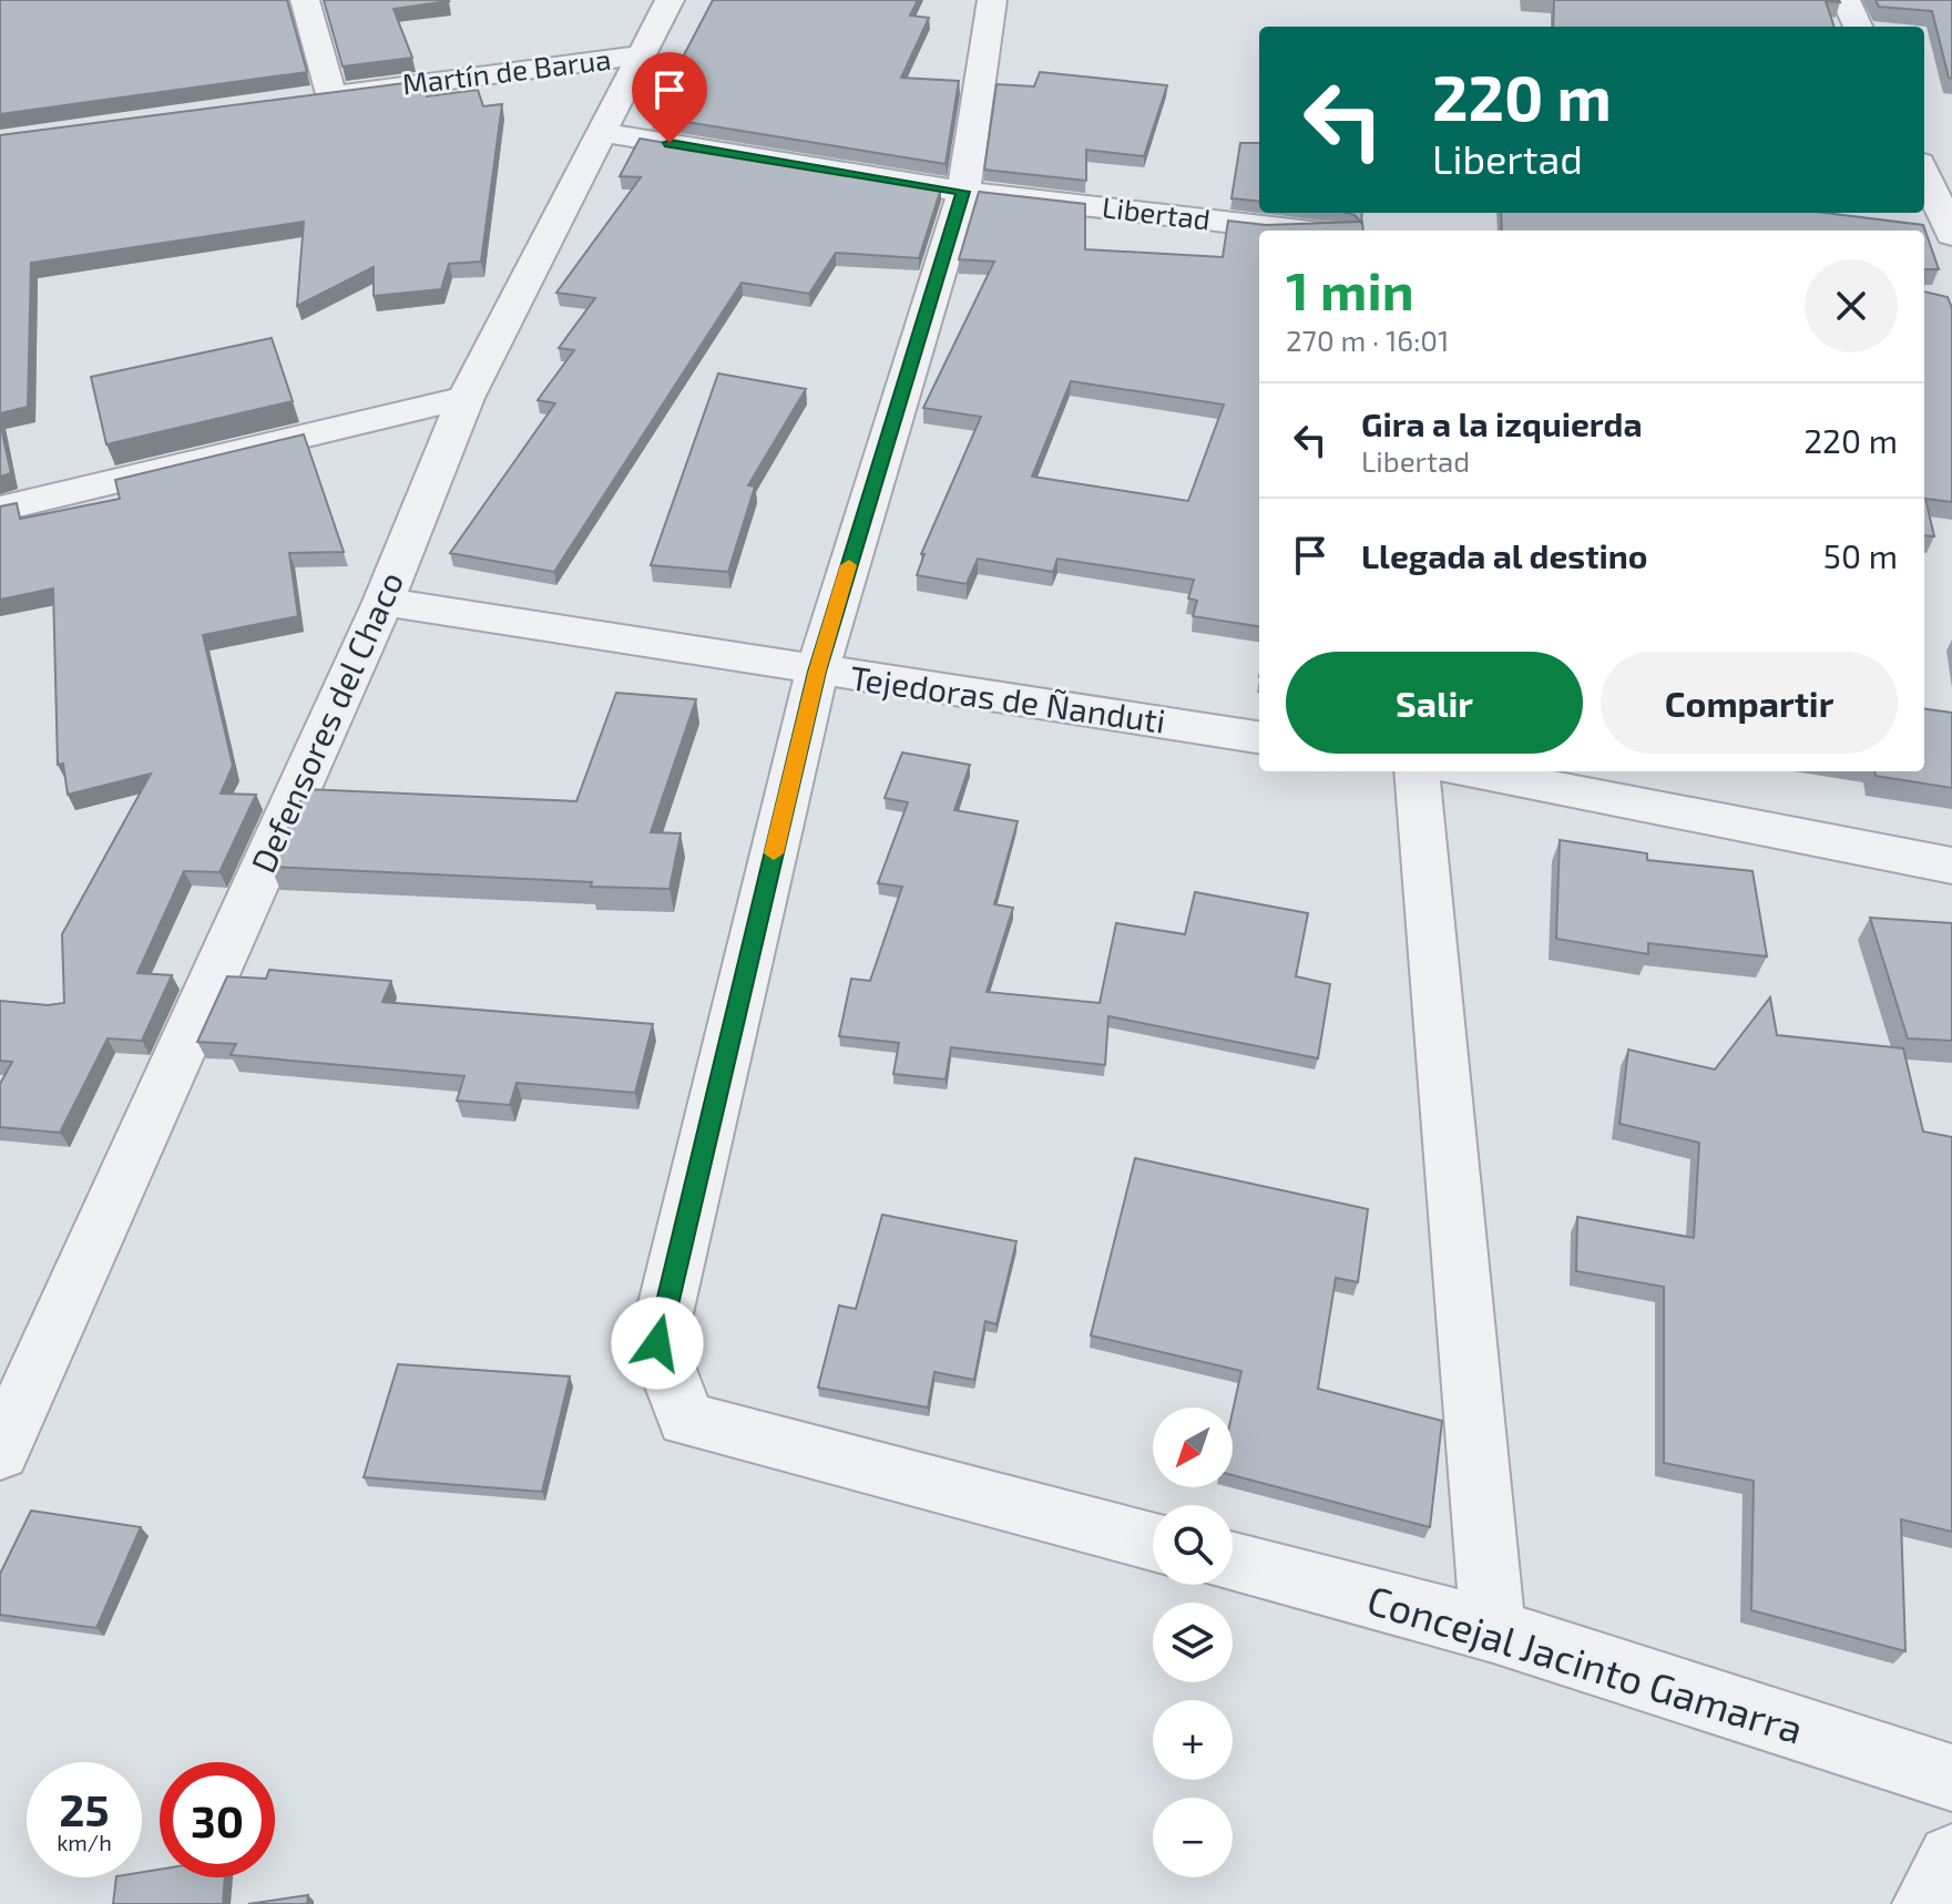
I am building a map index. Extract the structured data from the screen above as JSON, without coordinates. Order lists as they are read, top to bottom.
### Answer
{
  "streets": {
    "street": [
      "Martín de Barua",
      "Libertad",
      "Tejedoras de Ñanduti",
      "Defensores del Chaco",
      "Concejal Jacinto Gamarra"
    ]
  },
  "crossings": [
    ["Martín de Barua", "Defensores del Chaco"],
    ["Libertad", "Defensores del Chaco"],
    ["Tejedoras de Ñanduti", "Defensores del Chaco"]
  ],
  "north": "bottom left",
  "page": {
    "turn": ["220 m", "Libertad"],
    "heading": ["1 min", "270 m · 16:01"],
    "list": [
      {
        "name": "Gira a la izquierda",
        "note": "Libertad",
        "value": "220 m"
      },
      {
        "name": "Llegada al destino",
        "value": "50 m"
      }
    ],
    "buttons": ["Salir", "Compartir"],
    "map_buttons": ["+", "−"],
    "speed": "25 km/h",
    "limit": "30"
  }
}
